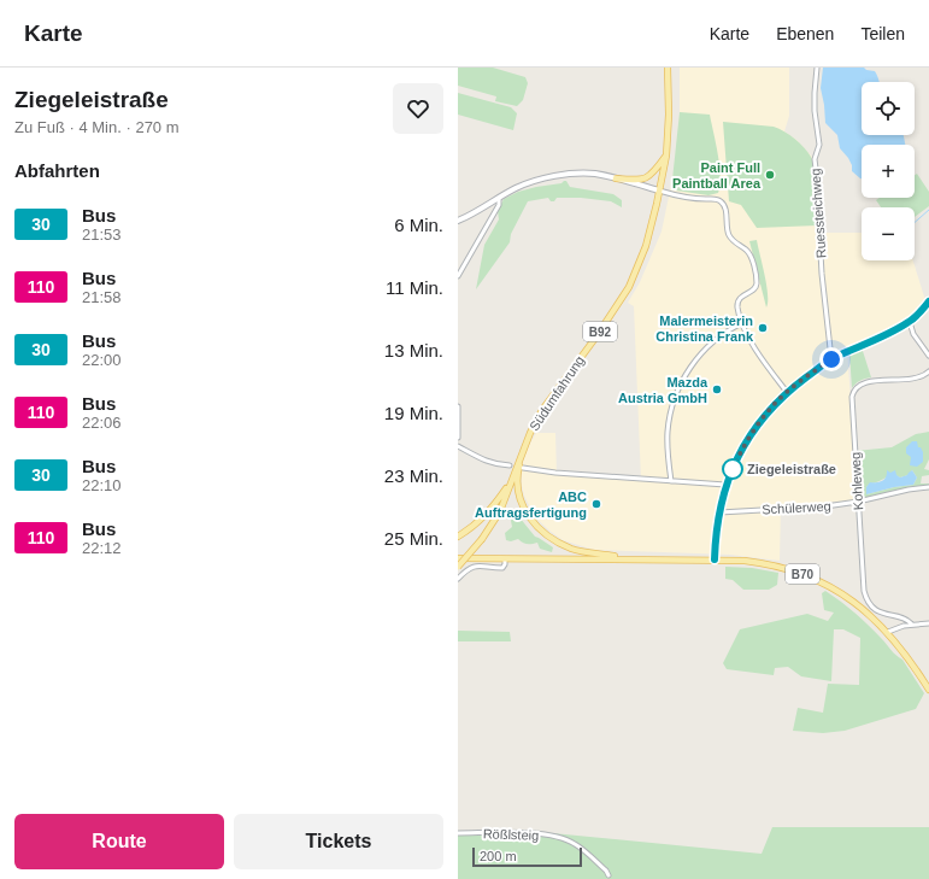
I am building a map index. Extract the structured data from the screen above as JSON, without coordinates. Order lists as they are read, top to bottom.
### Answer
{
  "streets": {
    "main road": ["B92", "Südumfahrung", "B70"],
    "street": [
      "Ruessteichweg",
      "Kohleweg",
      "Schülerweg",
      "Rößlsteig"
    ]
  },
  "crossings": [
    ["B92", "Südumfahrung"],
    ["B92", "B70"],
    ["Kohleweg", "Schülerweg"]
  ],
  "places": [
    "Paint Full Paintball Area",
    "Malermeisterin Christina Frank",
    "Mazda Austria GmbH",
    "Ziegeleistraße",
    "ABC Auftragsfertigung"
  ],
  "lines": ["bus line 30"],
  "scale_bar": "200 m",
  "page": {
    "header": "Karte",
    "nav": ["Karte", "Ebenen", "Teilen"],
    "heading": [
      ["Ziegeleistraße", "Zu Fuß · 4 Min. · 270 m"],
      "Abfahrten"
    ],
    "map_buttons": ["+", "−"],
    "list": [
      {
        "mark": "30",
        "name": "Bus",
        "note": "21:53",
        "value": "6 Min."
      },
      {
        "mark": "110",
        "name": "Bus",
        "note": "21:58",
        "value": "11 Min."
      },
      {
        "mark": "30",
        "name": "Bus",
        "note": "22:00",
        "value": "13 Min."
      },
      {
        "mark": "110",
        "name": "Bus",
        "note": "22:06",
        "value": "19 Min."
      },
      {
        "mark": "30",
        "name": "Bus",
        "note": "22:10",
        "value": "23 Min."
      },
      {
        "mark": "110",
        "name": "Bus",
        "note": "22:12",
        "value": "25 Min."
      }
    ],
    "buttons": ["Route", "Tickets"],
    "scale": "200 m"
  }
}
